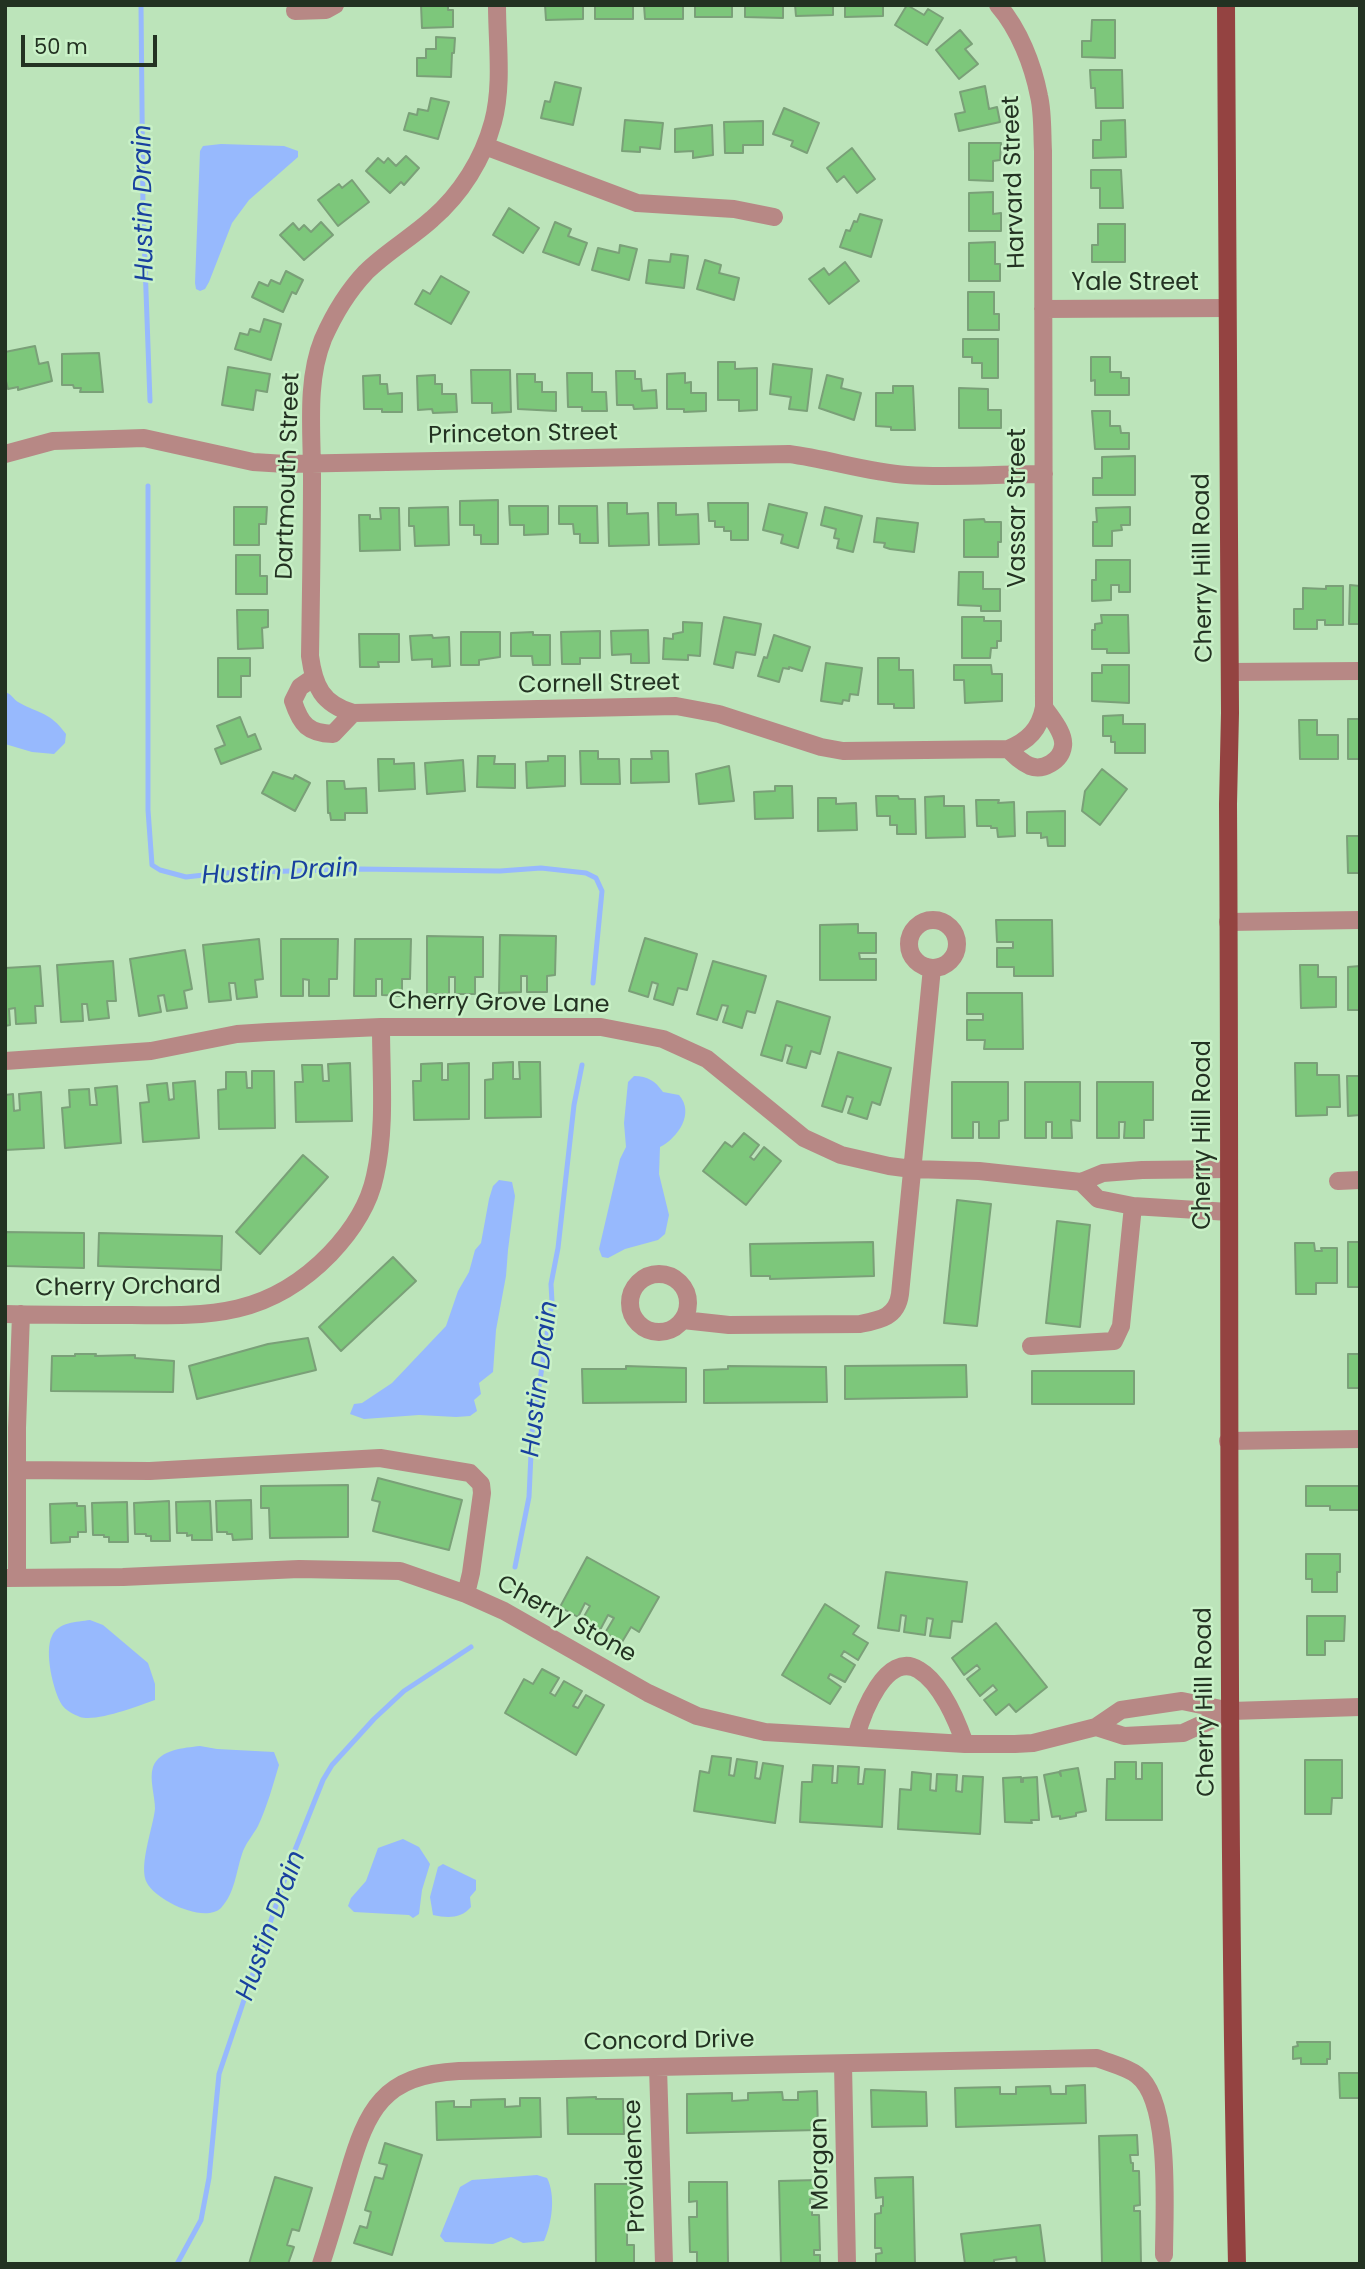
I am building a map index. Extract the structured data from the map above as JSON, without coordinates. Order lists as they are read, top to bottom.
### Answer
{
  "streets": {
    "main road": ["Cherry Hill Road"],
    "street": [
      "Harvard Street",
      "Yale Street",
      "Princeton Street",
      "Dartmouth Street",
      "Vassar Street",
      "Cornell Street",
      "Cherry Grove Lane",
      "Cherry Orchard",
      "Cherry Stone",
      "Concord Drive",
      "Morgan",
      "Providence"
    ]
  },
  "crossings": [
    ["Harvard Street", "Yale Street"],
    ["Harvard Street", "Vassar Street"],
    ["Yale Street", "Vassar Street"],
    ["Yale Street", "Cherry Hill Road"],
    ["Princeton Street", "Dartmouth Street"],
    ["Princeton Street", "Vassar Street"],
    ["Dartmouth Street", "Cornell Street"],
    ["Vassar Street", "Cornell Street"],
    ["Cherry Hill Road", "Cherry Grove Lane"],
    ["Cherry Hill Road", "Cherry Stone"],
    ["Cherry Grove Lane", "Cherry Orchard"],
    ["Concord Drive", "Morgan"],
    ["Concord Drive", "Providence"]
  ],
  "water": ["Hustin Drain"],
  "scale_bar": "50 m"
}
